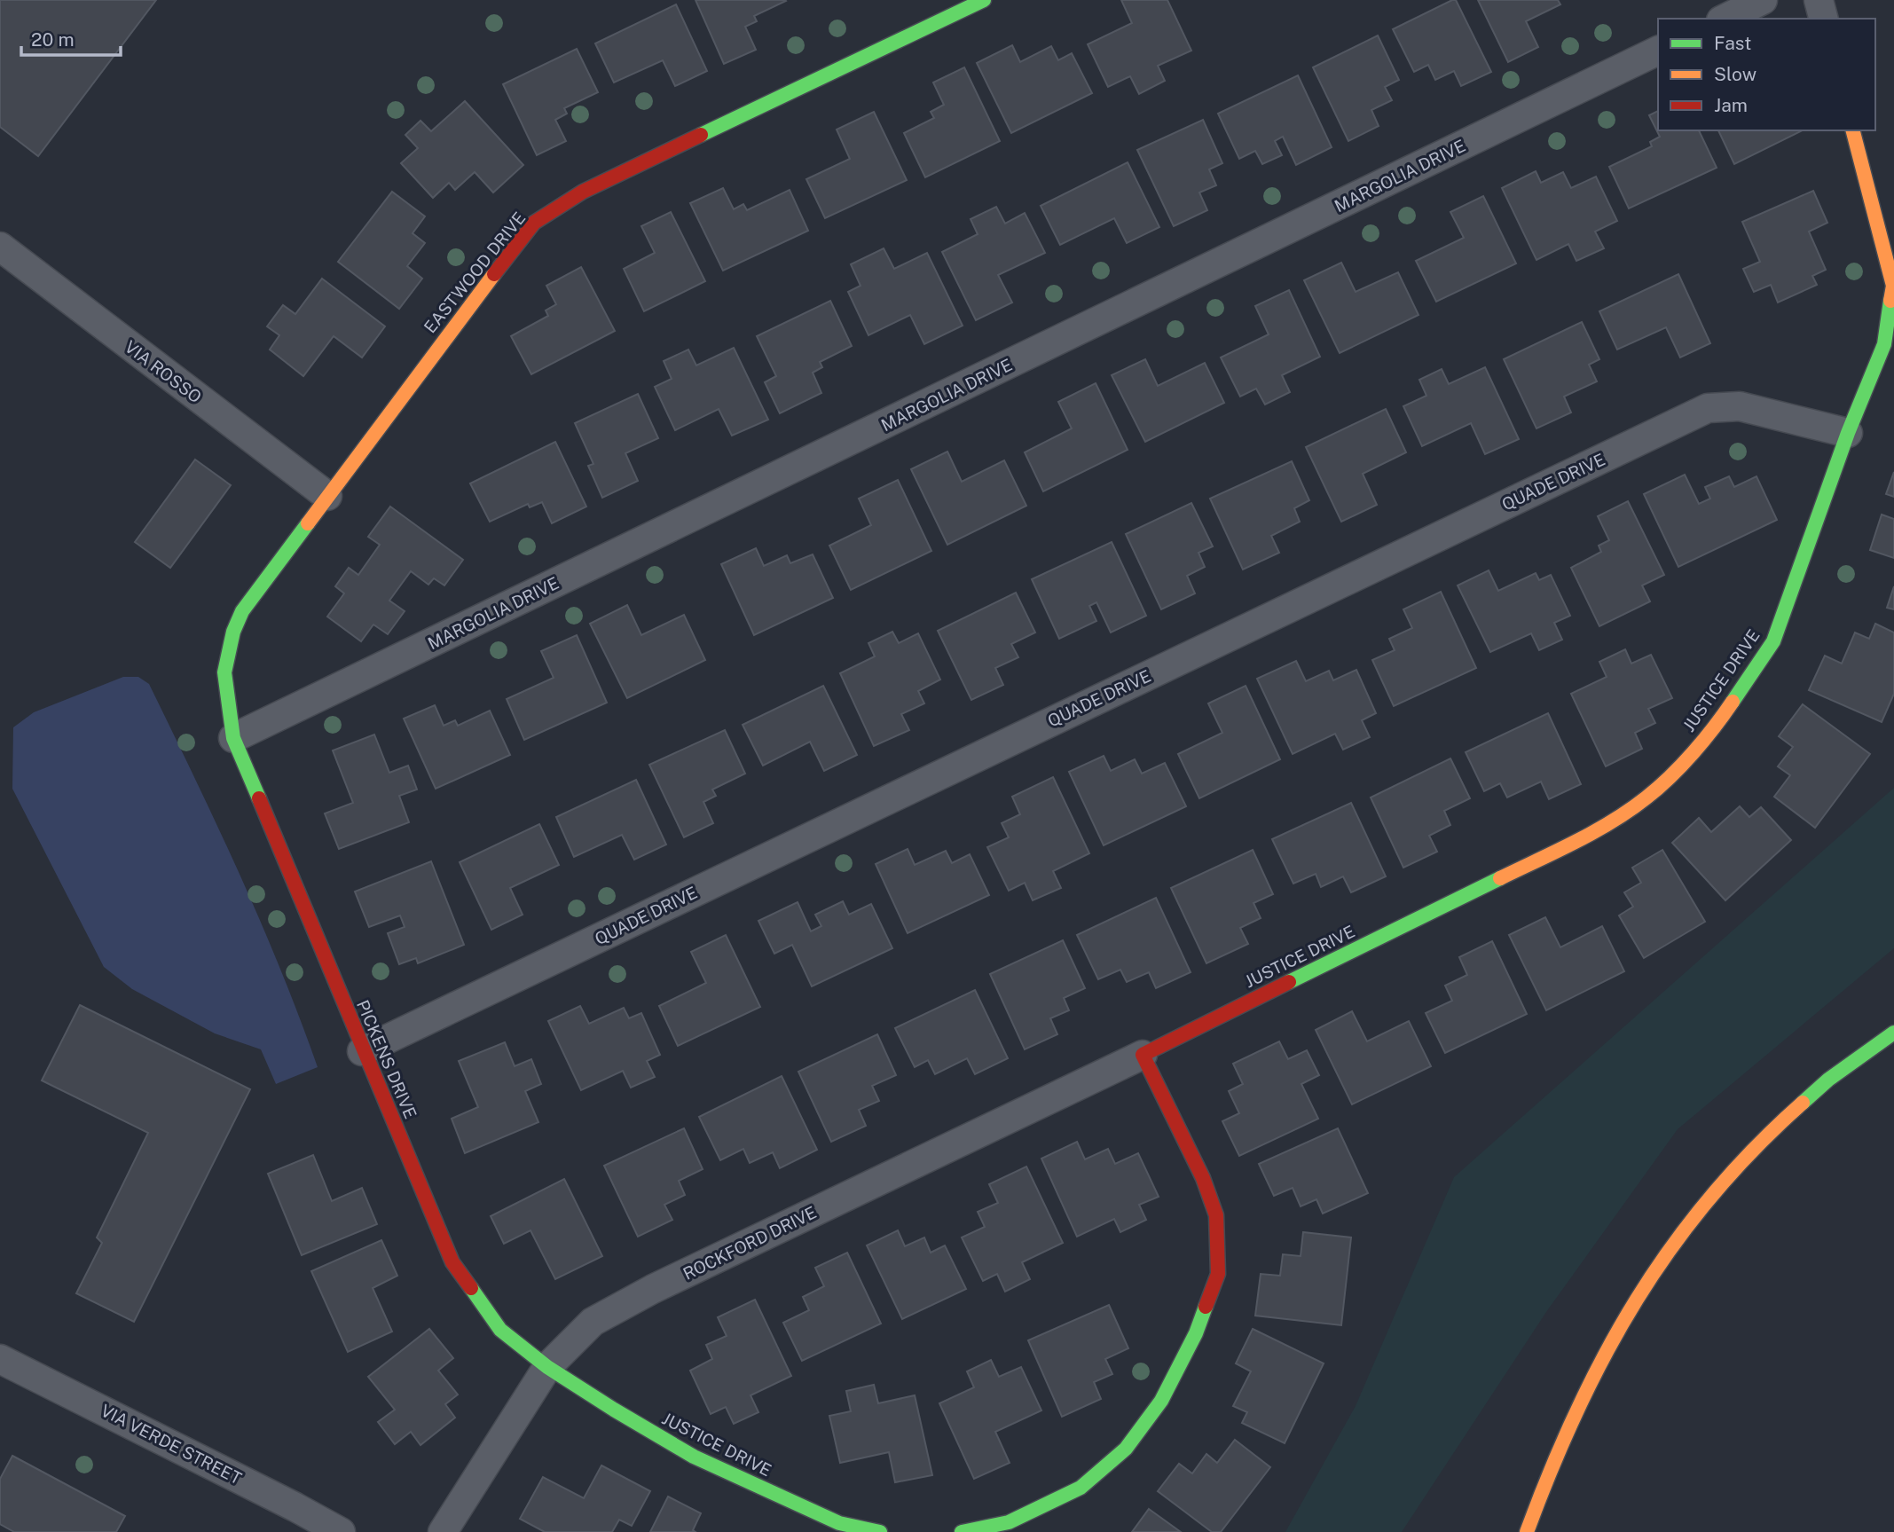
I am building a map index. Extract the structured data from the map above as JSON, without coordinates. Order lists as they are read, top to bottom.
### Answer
{
  "streets": {
    "street": [
      "MARGOLIA DRIVE",
      "EASTWOOD DRIVE",
      "VIA ROSSO",
      "QUADE DRIVE",
      "JUSTICE DRIVE",
      "PICKENS DRIVE",
      "ROCKFORD DRIVE",
      "VIA VERDE STREET"
    ]
  },
  "crossings": [
    ["MARGOLIA DRIVE", "EASTWOOD DRIVE"],
    ["MARGOLIA DRIVE", "PICKENS DRIVE"],
    ["EASTWOOD DRIVE", "VIA ROSSO"],
    ["EASTWOOD DRIVE", "PICKENS DRIVE"],
    ["QUADE DRIVE", "JUSTICE DRIVE"],
    ["QUADE DRIVE", "PICKENS DRIVE"],
    ["JUSTICE DRIVE", "PICKENS DRIVE"],
    ["JUSTICE DRIVE", "ROCKFORD DRIVE"],
    ["PICKENS DRIVE", "ROCKFORD DRIVE"]
  ],
  "legend": ["Fast", "Slow", "Jam"],
  "scale_bar": "20 m"
}
